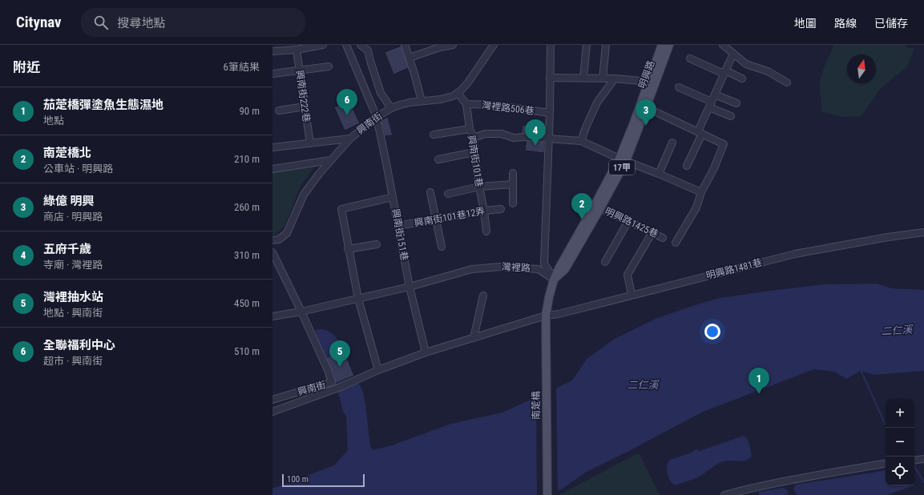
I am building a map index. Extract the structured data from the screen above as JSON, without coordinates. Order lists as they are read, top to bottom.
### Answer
{
  "streets": {
    "main road": ["明興路", "17甲", "南萣橋"],
    "street": [
      "興南街222巷",
      "灣裡路506巷",
      "興南街",
      "興南街101巷",
      "興南街101巷12弄",
      "明興路1425巷",
      "興南街151巷",
      "灣裡路",
      "明興路1481巷"
    ]
  },
  "crossings": [
    ["明興路", "明興路1425巷"],
    ["明興路", "灣裡路"],
    ["明興路", "明興路1481巷"],
    ["明興路", "南萣橋"],
    ["灣裡路506巷", "興南街101巷"],
    ["灣裡路506巷", "灣裡路"],
    ["興南街", "興南街151巷"],
    ["興南街", "灣裡路"],
    ["興南街101巷", "興南街101巷12弄"],
    ["興南街101巷12弄", "興南街151巷"],
    ["興南街151巷", "灣裡路"],
    ["明興路1481巷", "南萣橋"]
  ],
  "water": ["二仁溪"],
  "scale_bar": "100 m",
  "north": "top",
  "page": {
    "header": "Citynav",
    "search": "搜尋地點",
    "nav": ["地圖", "路線", "已儲存"],
    "heading": ["附近", "6筆結果"],
    "list": [
      {
        "mark": "1",
        "name": "茄萣橋彈塗魚生態濕地",
        "note": "地點",
        "value": "90 m"
      },
      {
        "mark": "2",
        "name": "南萣橋北",
        "note": "公車站 · 明興路",
        "value": "210 m"
      },
      {
        "mark": "3",
        "name": "綠億 明興",
        "note": "商店 · 明興路",
        "value": "260 m"
      },
      {
        "mark": "4",
        "name": "五府千歲",
        "note": "寺廟 · 灣裡路",
        "value": "310 m"
      },
      {
        "mark": "5",
        "name": "灣裡抽水站",
        "note": "地點 · 興南街",
        "value": "450 m"
      },
      {
        "mark": "6",
        "name": "全聯福利中心",
        "note": "超市 · 興南街",
        "value": "510 m"
      }
    ],
    "pins": [
      "6",
      "3",
      "4",
      "2",
      "5",
      "1"
    ],
    "map_buttons": ["+", "−"],
    "scale": "100 m"
  }
}
